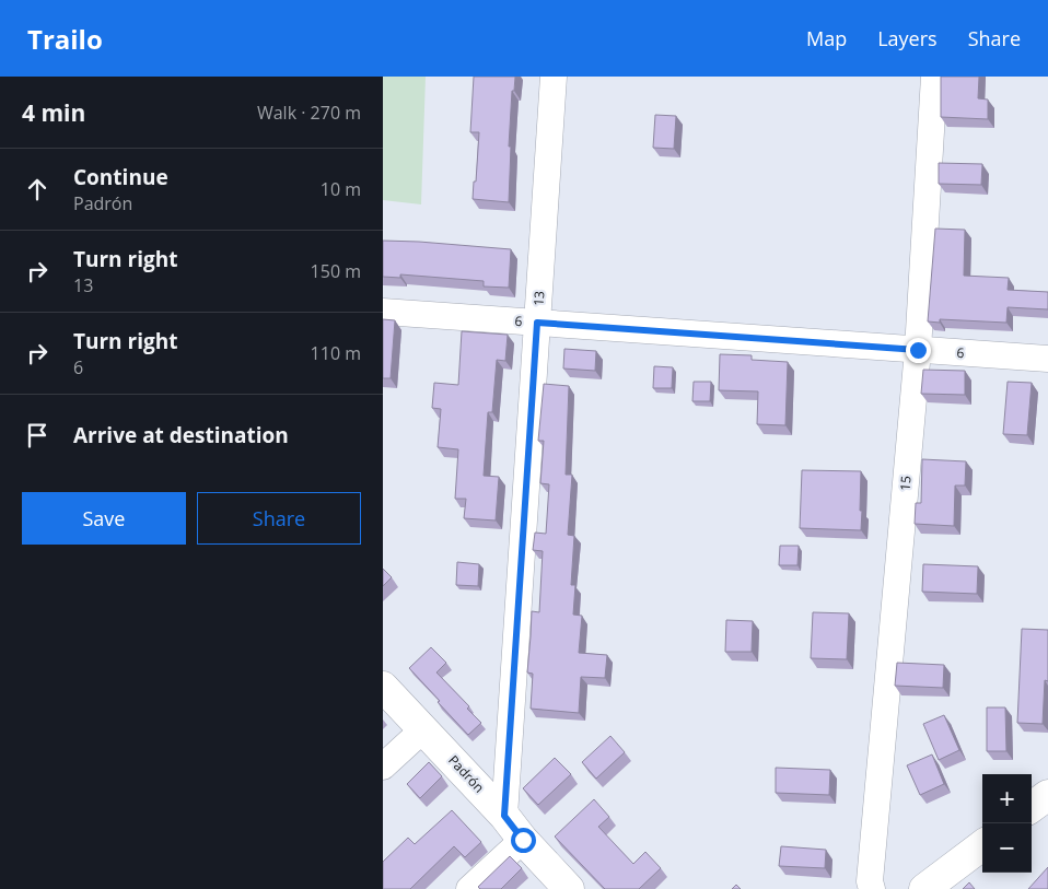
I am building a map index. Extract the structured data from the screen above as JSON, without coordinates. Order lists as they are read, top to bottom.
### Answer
{
  "streets": {
    "street": [
      "13",
      "6",
      "15",
      "Padrón"
    ]
  },
  "crossings": [
    ["13", "6"],
    ["13", "Padrón"],
    ["6", "15"]
  ],
  "page": {
    "header": "Trailo",
    "nav": ["Map", "Layers", "Share"],
    "heading": ["4 min", "Walk · 270 m"],
    "list": [
      ["Continue", "Padrón", "10 m"],
      ["Turn right", "13", "150 m"],
      ["Turn right", "6", "110 m"],
      "Arrive at destination"
    ],
    "buttons": ["Save", "Share"],
    "map_buttons": ["+", "−"]
  }
}
